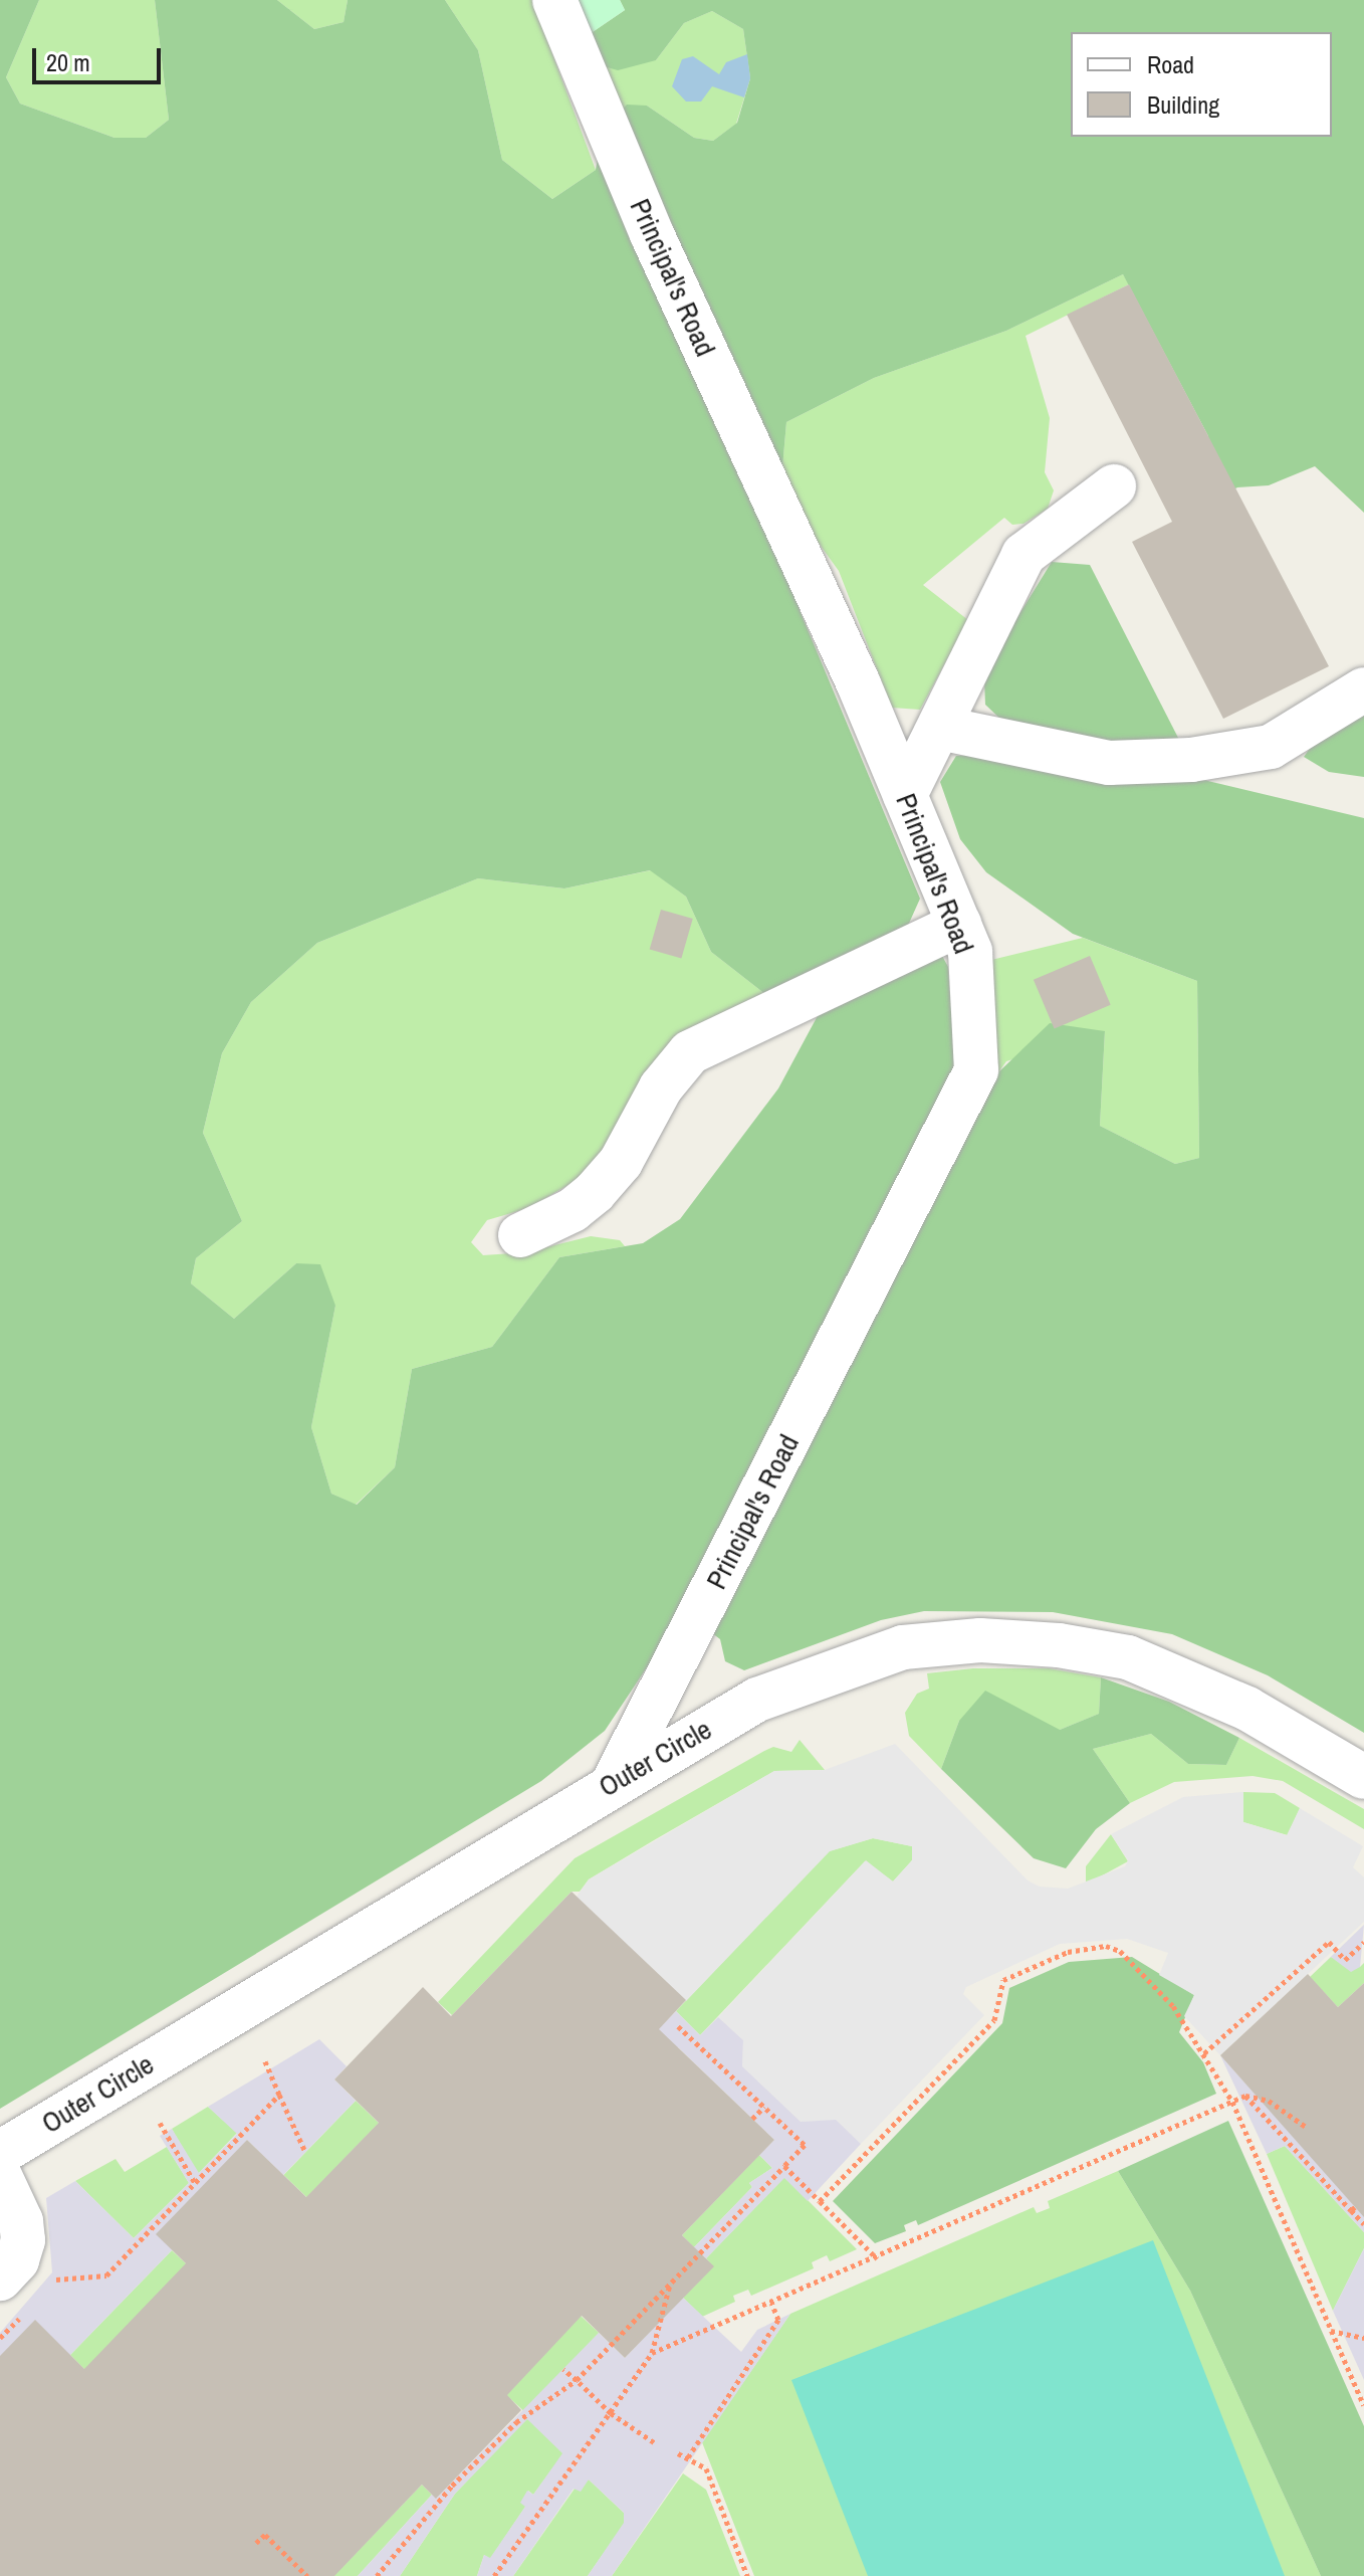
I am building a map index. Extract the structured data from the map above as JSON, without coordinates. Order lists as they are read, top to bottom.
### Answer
{
  "streets": {
    "street": ["Principal's Road", "Outer Circle"]
  },
  "crossings": [
    ["Principal's Road", "Outer Circle"]
  ],
  "legend": ["Road", "Building"],
  "scale_bar": "20 m"
}
